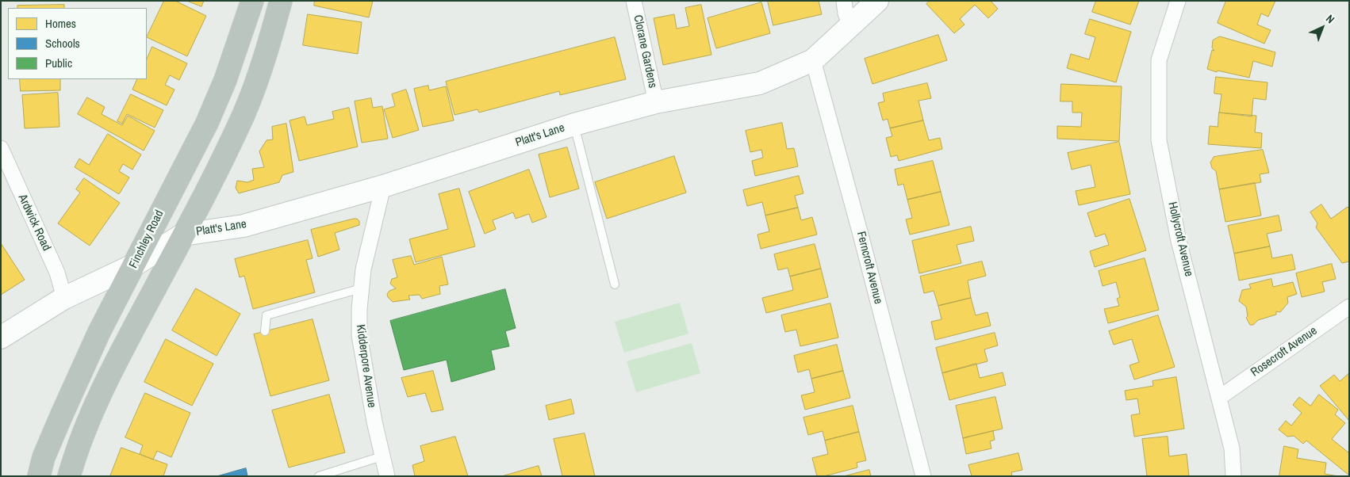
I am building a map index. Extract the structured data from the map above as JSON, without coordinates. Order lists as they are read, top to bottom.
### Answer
{
  "streets": {
    "highway": ["Finchley Road"],
    "street": [
      "Clorane Gardens",
      "Platt's Lane",
      "Ardwick Road",
      "Hollycroft Avenue",
      "Ferncroft Avenue",
      "Rosecroft Avenue",
      "Kidderpore Avenue"
    ]
  },
  "crossings": [
    ["Clorane Gardens", "Platt's Lane"],
    ["Platt's Lane", "Ferncroft Avenue"],
    ["Platt's Lane", "Kidderpore Avenue"],
    ["Hollycroft Avenue", "Rosecroft Avenue"]
  ],
  "legend": ["Homes", "Schools", "Public"],
  "north": "top right"
}
